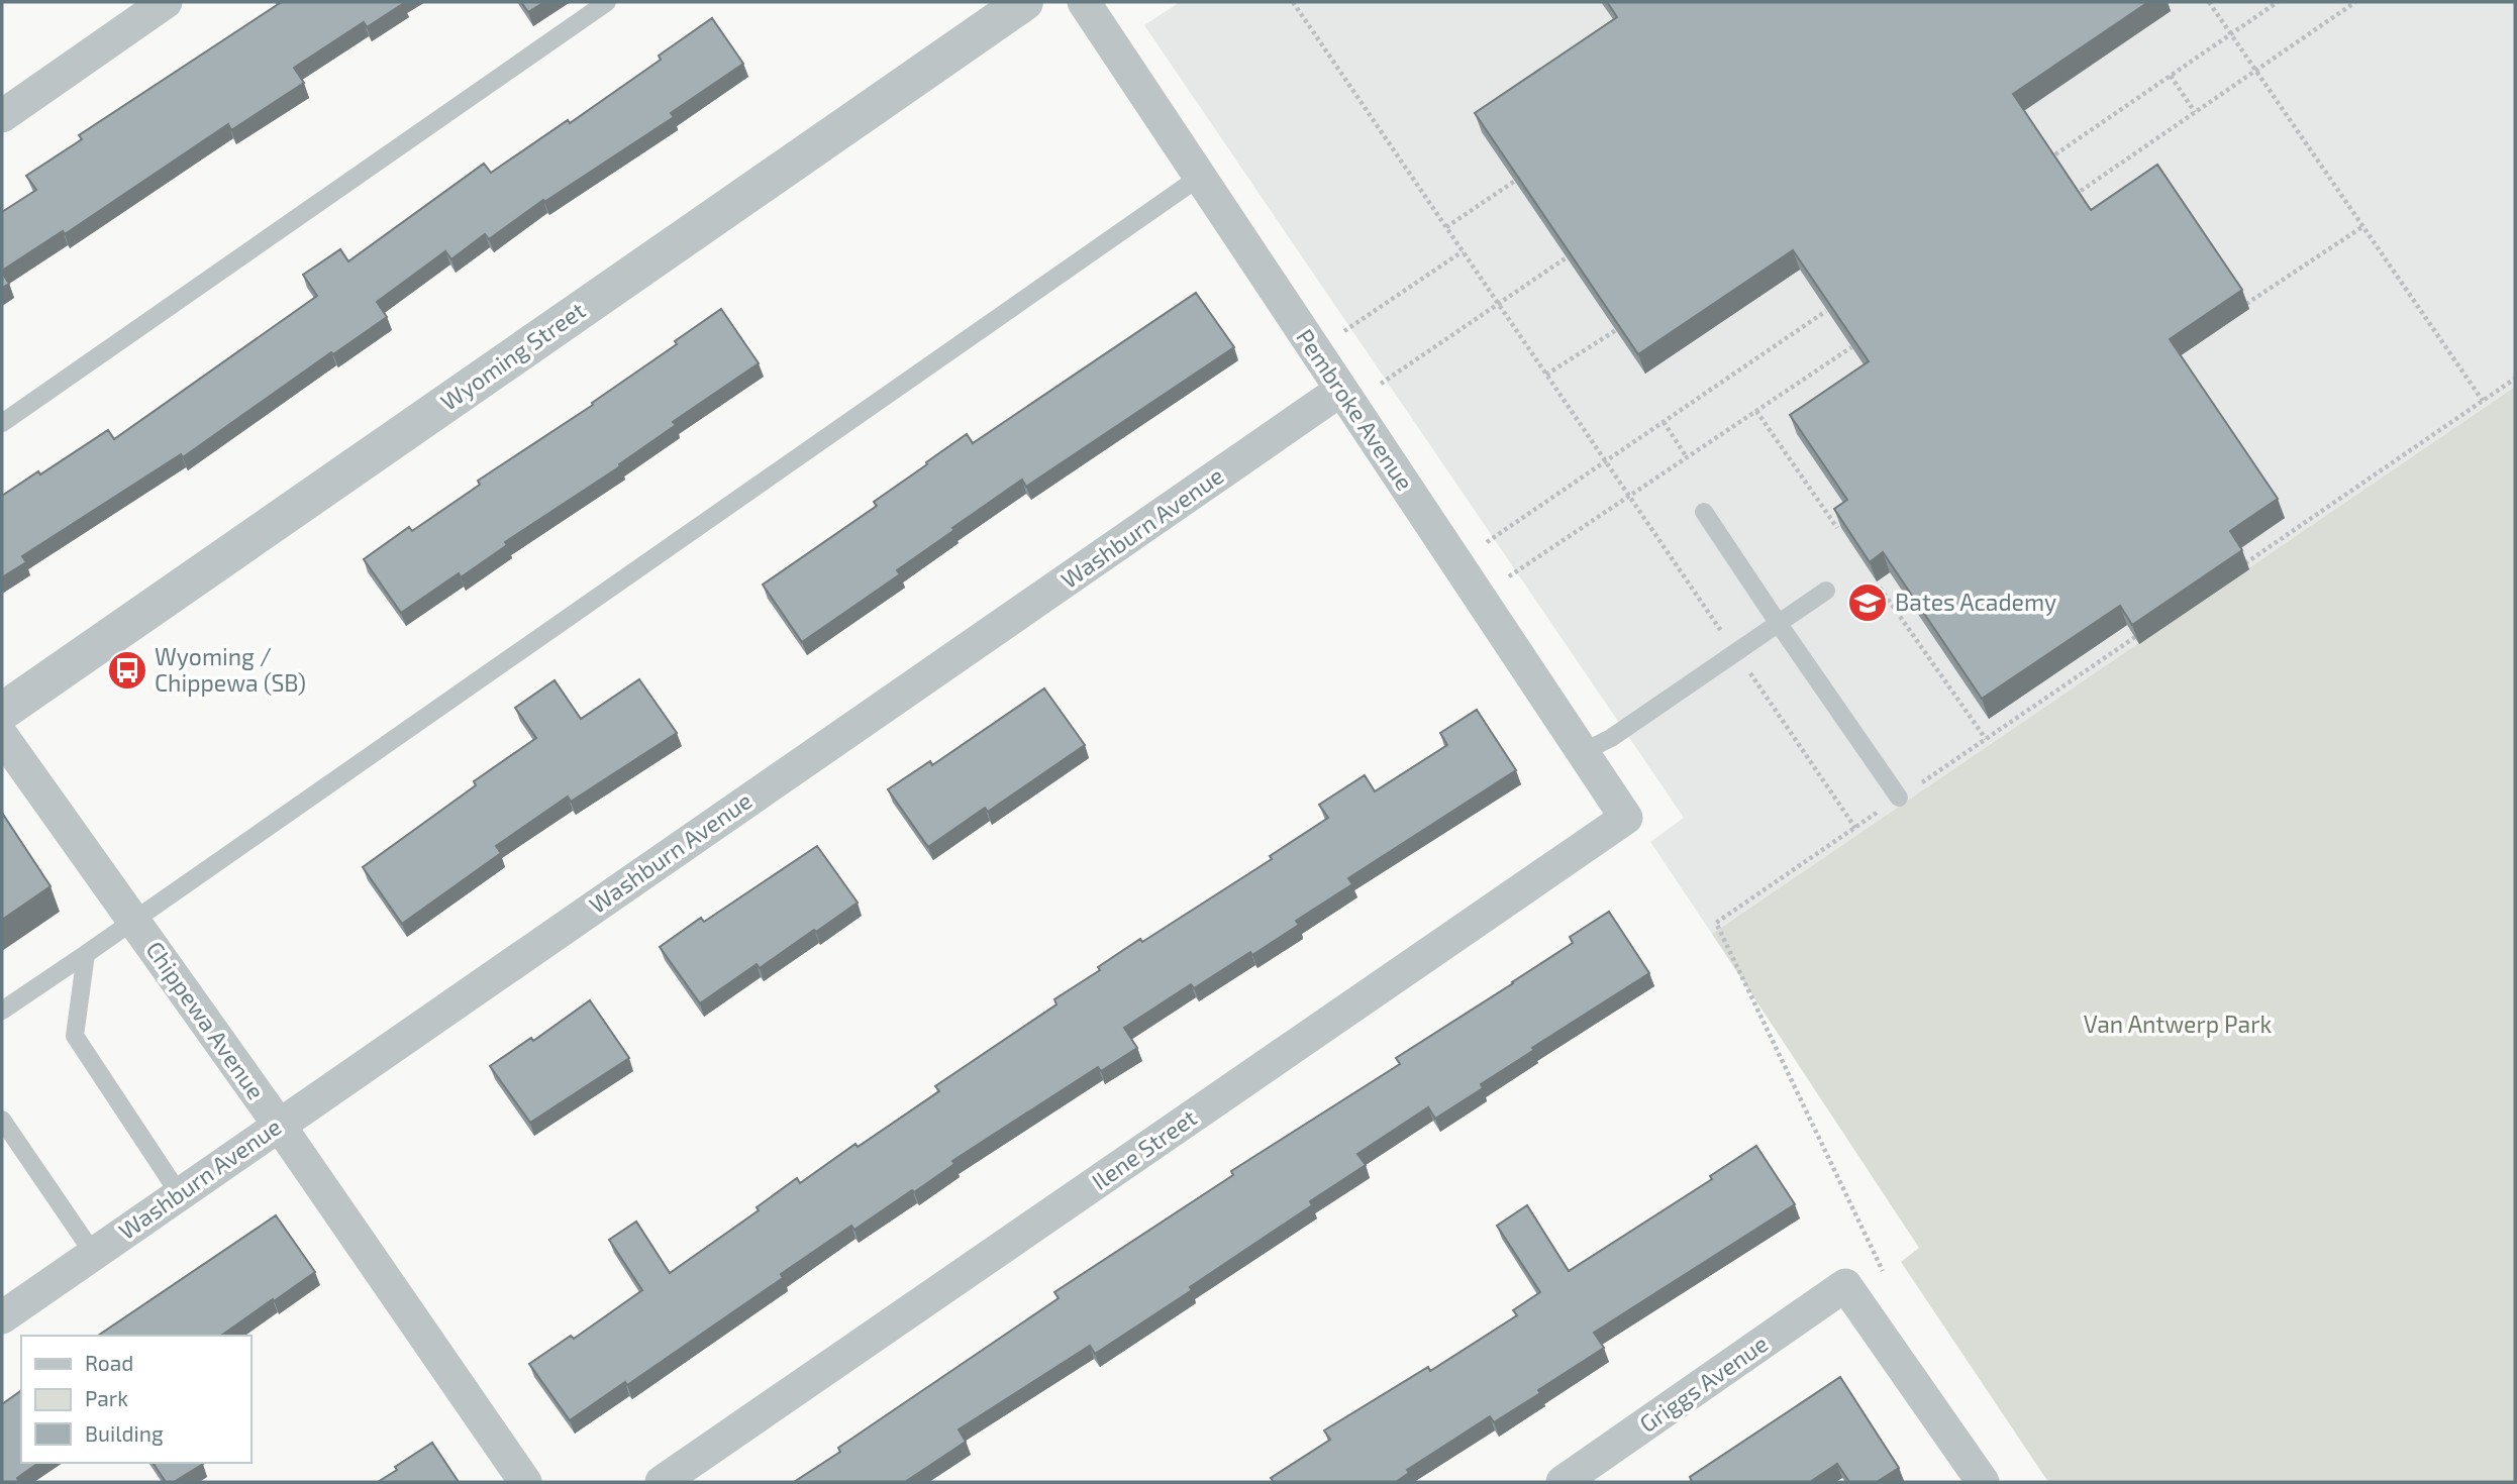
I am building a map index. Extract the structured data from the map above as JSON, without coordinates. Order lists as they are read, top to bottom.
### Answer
{
  "streets": {
    "street": [
      "Wyoming Street",
      "Pembroke Avenue",
      "Washburn Avenue",
      "Chippewa Avenue",
      "Ilene Street",
      "Griggs Avenue"
    ]
  },
  "crossings": [
    ["Pembroke Avenue", "Washburn Avenue"],
    ["Pembroke Avenue", "Ilene Street"],
    ["Washburn Avenue", "Chippewa Avenue"]
  ],
  "parks": ["Van Antwerp Park"],
  "places": {
    "school or university": ["Bates Academy"],
    "bus stop": ["Wyoming / Chippewa (SB)"]
  },
  "legend": ["Road", "Park", "Building"]
}
